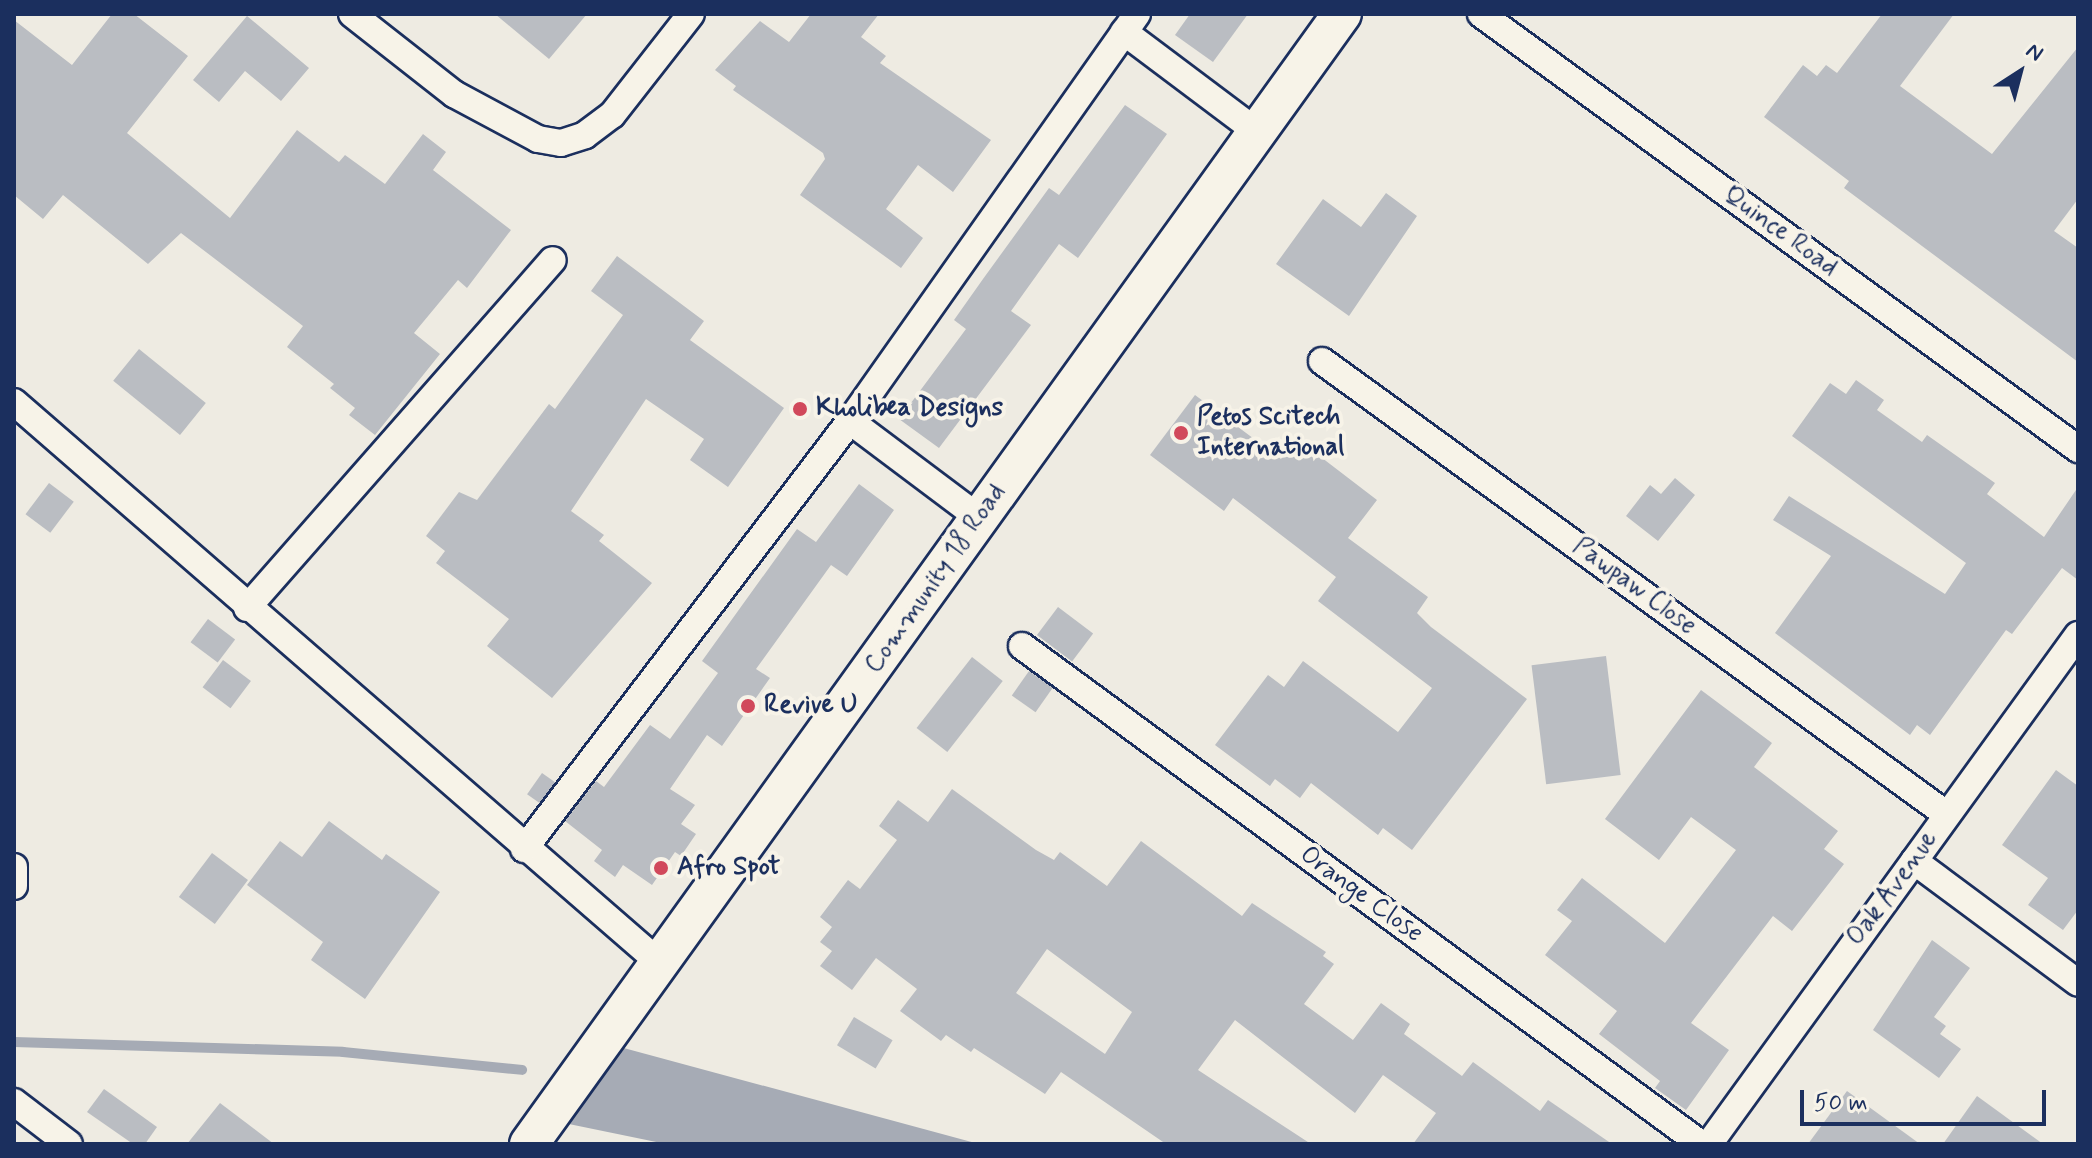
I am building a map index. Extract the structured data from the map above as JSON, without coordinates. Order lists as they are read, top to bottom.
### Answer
{
  "streets": {
    "main road": ["Community 18 Road"],
    "street": [
      "Quince Road",
      "Pawpaw Close",
      "Oak Avenue",
      "Orange Close"
    ]
  },
  "crossings": [
    ["Pawpaw Close", "Oak Avenue"]
  ],
  "places": [
    "Kholibea Designs",
    "Petos Scitech International",
    "Revive U",
    "Afro Spot"
  ],
  "scale_bar": "50 m",
  "north": "top right"
}
